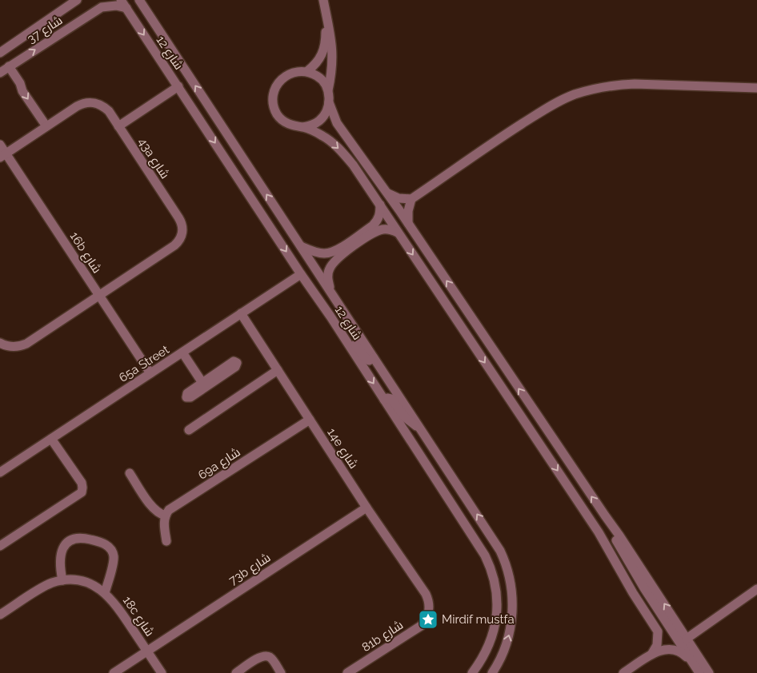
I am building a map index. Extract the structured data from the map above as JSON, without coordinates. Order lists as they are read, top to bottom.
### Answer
{
  "streets": {
    "street": [
      "شارع 37",
      "شارع 12",
      "43a شارع",
      "16b شارع",
      "65a Street",
      "14e شارع",
      "69a شارع",
      "73b شارع",
      "18c شارع",
      "81b شارع"
    ]
  },
  "crossings": [
    ["شارع 37", "شارع 12"],
    ["شارع 12", "65a Street"],
    ["43a شارع", "16b شارع"],
    ["16b شارع", "65a Street"],
    ["65a Street", "14e شارع"],
    ["14e شارع", "69a شارع"],
    ["14e شارع", "73b شارع"],
    ["14e شارع", "81b شارع"],
    ["73b شارع", "18c شارع"]
  ],
  "places": {
    "place": ["Mirdif mustfa"]
  }
}
